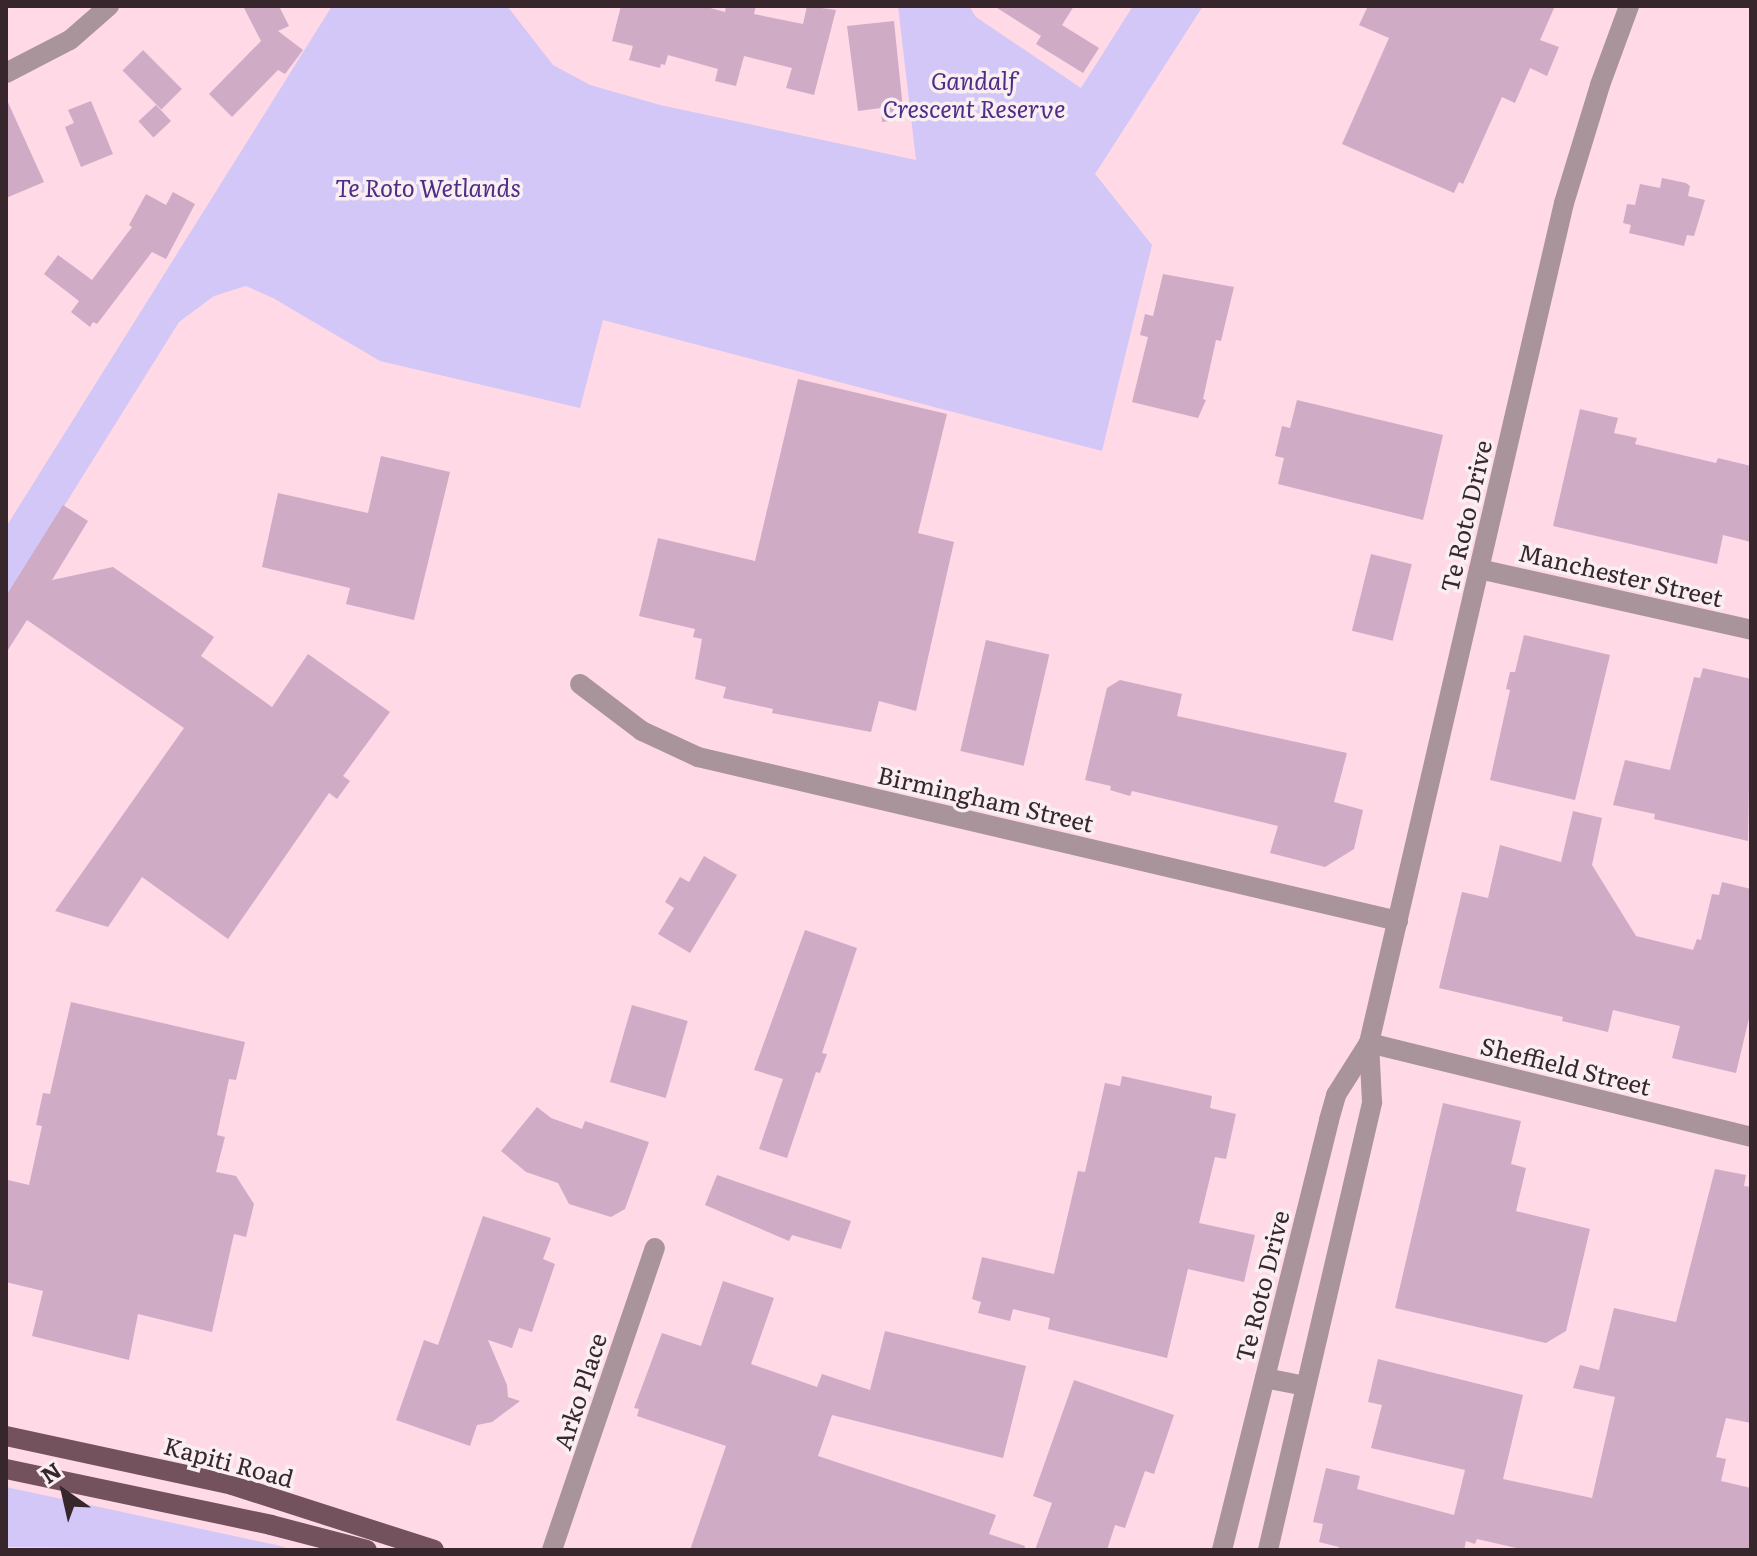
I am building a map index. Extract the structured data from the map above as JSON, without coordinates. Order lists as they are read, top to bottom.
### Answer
{
  "streets": {
    "main road": ["Kapiti Road"],
    "street": [
      "Te Roto Drive",
      "Manchester Street",
      "Birmingham Street",
      "Sheffield Street",
      "Arko Place"
    ]
  },
  "crossings": [
    ["Te Roto Drive", "Manchester Street"],
    ["Te Roto Drive", "Birmingham Street"],
    ["Te Roto Drive", "Sheffield Street"]
  ],
  "parks": ["Gandalf Crescent Reserve", "Te Roto Wetlands"],
  "north": "top left"
}
